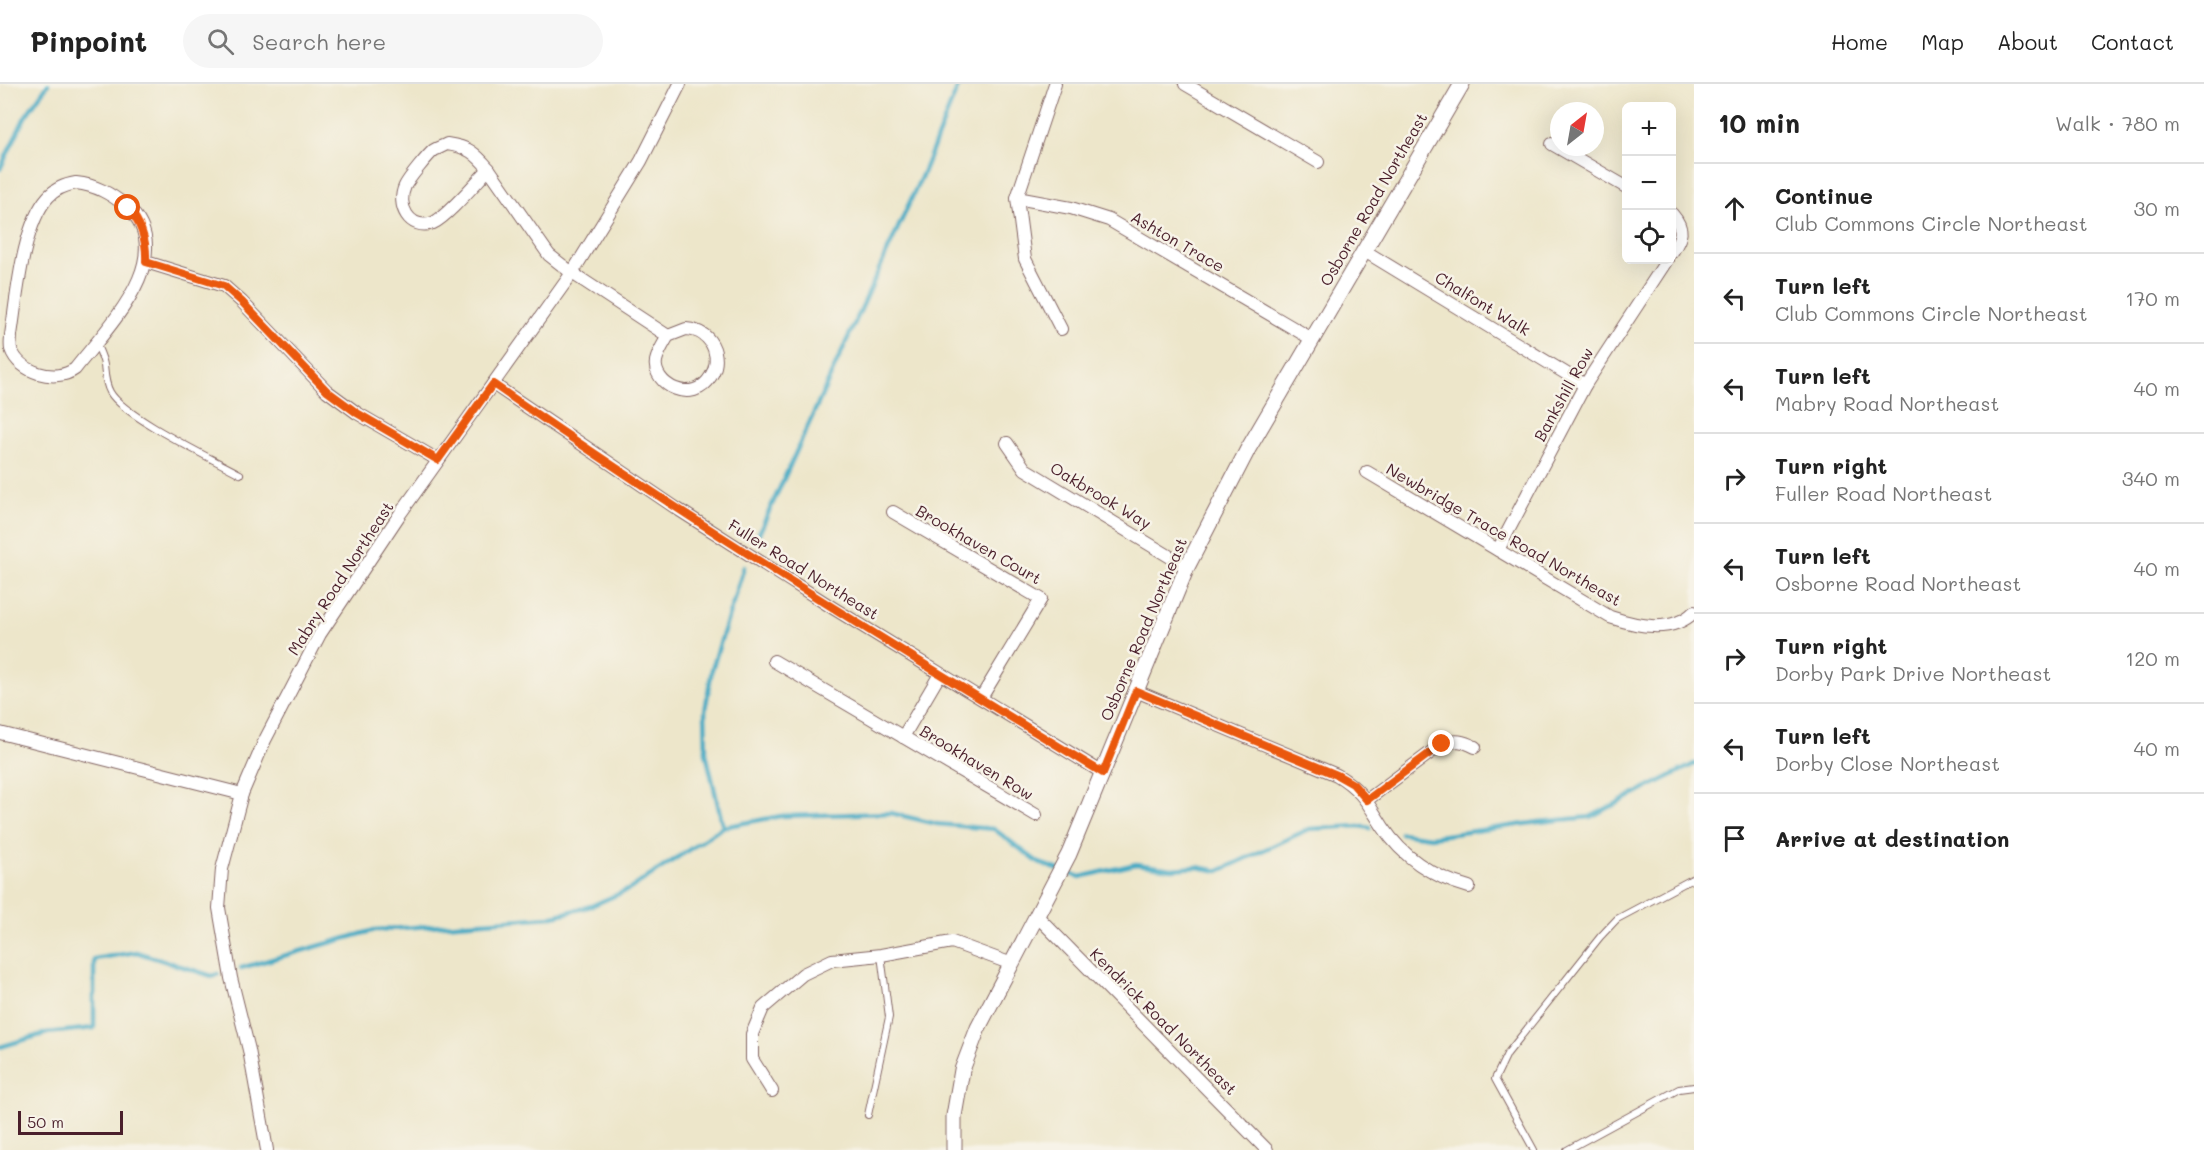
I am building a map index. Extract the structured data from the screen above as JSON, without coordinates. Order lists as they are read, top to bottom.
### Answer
{
  "streets": {
    "street": [
      "Osborne Road Northeast",
      "Ashton Trace",
      "Chalfont Walk",
      "Bankshill Row",
      "Oakbrook Way",
      "Newbridge Trace Road Northeast",
      "Brookhaven Court",
      "Fuller Road Northeast",
      "Mabry Road Northeast",
      "Brookhaven Row",
      "Kendrick Road Northeast"
    ]
  },
  "crossings": [
    ["Osborne Road Northeast", "Ashton Trace"],
    ["Osborne Road Northeast", "Chalfont Walk"],
    ["Osborne Road Northeast", "Oakbrook Way"],
    ["Osborne Road Northeast", "Fuller Road Northeast"],
    ["Osborne Road Northeast", "Kendrick Road Northeast"],
    ["Chalfont Walk", "Bankshill Row"],
    ["Bankshill Row", "Newbridge Trace Road Northeast"],
    ["Brookhaven Court", "Fuller Road Northeast"],
    ["Fuller Road Northeast", "Mabry Road Northeast"],
    ["Fuller Road Northeast", "Brookhaven Row"]
  ],
  "scale_bar": "50 m",
  "north": "top right",
  "page": {
    "header": "Pinpoint",
    "search": "Search here",
    "nav": [
      "Home",
      "Map",
      "About",
      "Contact"
    ],
    "heading": ["10 min", "Walk · 780 m"],
    "map_buttons": ["+", "−"],
    "list": [
      ["Continue", "Club Commons Circle Northeast", "30 m"],
      ["Turn left", "Club Commons Circle Northeast", "170 m"],
      ["Turn left", "Mabry Road Northeast", "40 m"],
      ["Turn right", "Fuller Road Northeast", "340 m"],
      ["Turn left", "Osborne Road Northeast", "40 m"],
      ["Turn right", "Dorby Park Drive Northeast", "120 m"],
      ["Turn left", "Dorby Close Northeast", "40 m"],
      "Arrive at destination"
    ],
    "scale": "50 m"
  }
}
